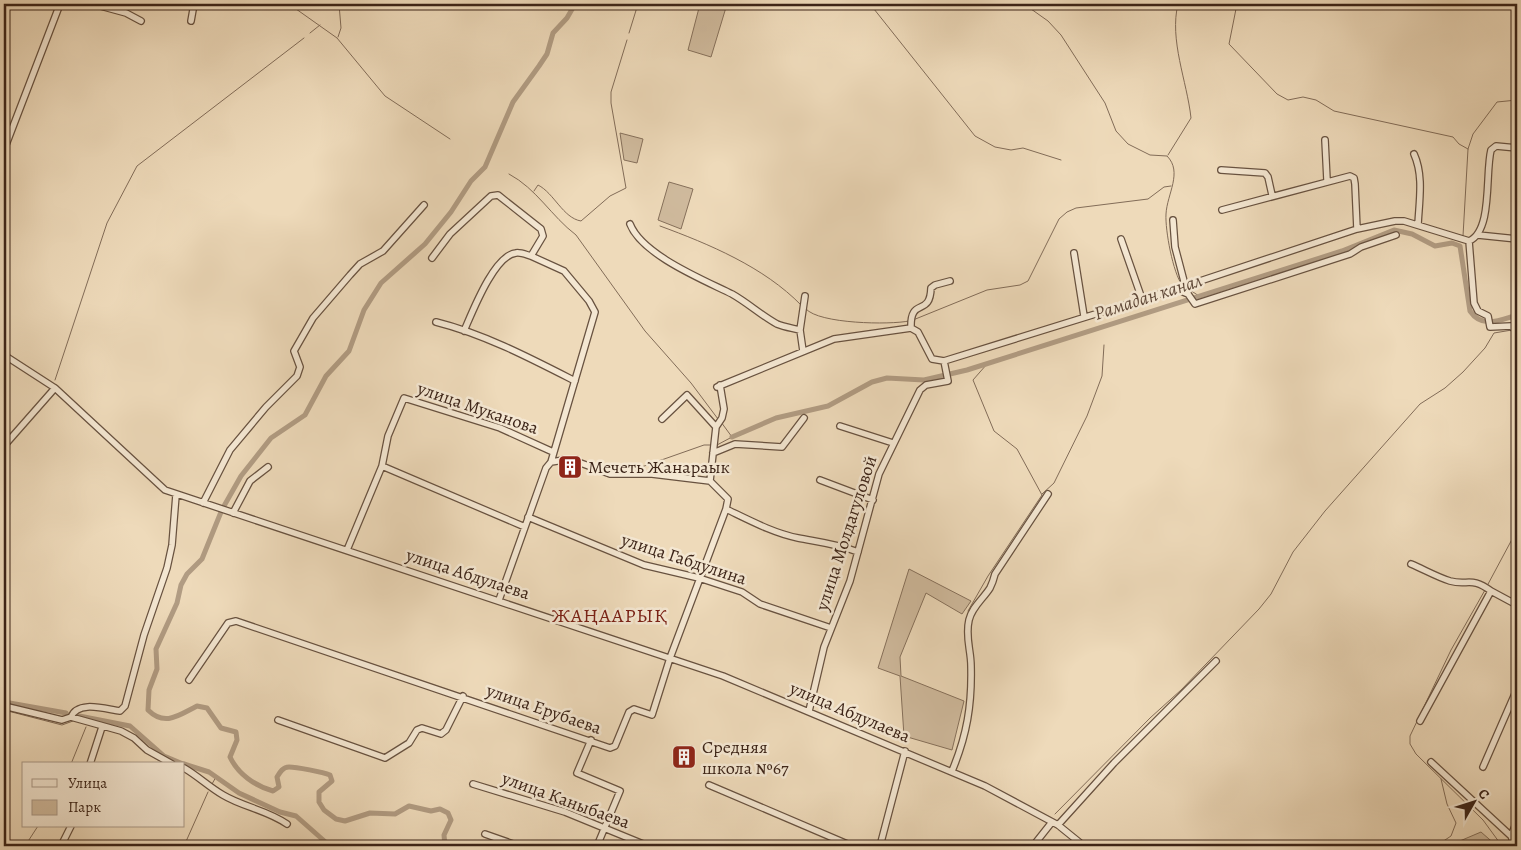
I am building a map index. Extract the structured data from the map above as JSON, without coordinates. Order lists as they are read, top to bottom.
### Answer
{
  "streets": {
    "street": [
      "улица Муканова",
      "улица Молдагуловой",
      "улица Габдулина",
      "улица Абдулаева",
      "улица Ерубаева",
      "улица Каныбаева"
    ]
  },
  "crossings": [
    ["улица Муканова", "улица Абдулаева"],
    ["улица Молдагуловой", "улица Габдулина"],
    ["улица Молдагуловой", "улица Абдулаева"],
    ["улица Габдулина", "улица Ерубаева"],
    ["улица Абдулаева", "улица Ерубаева"]
  ],
  "districts": ["ЖАҢААРЫҚ"],
  "water": ["Рамадан канал"],
  "places": {
    "building": ["Мечеть Жанараык", "Средняя школа №67"]
  },
  "legend": ["Улица", "Парк"],
  "north": "top right"
}
